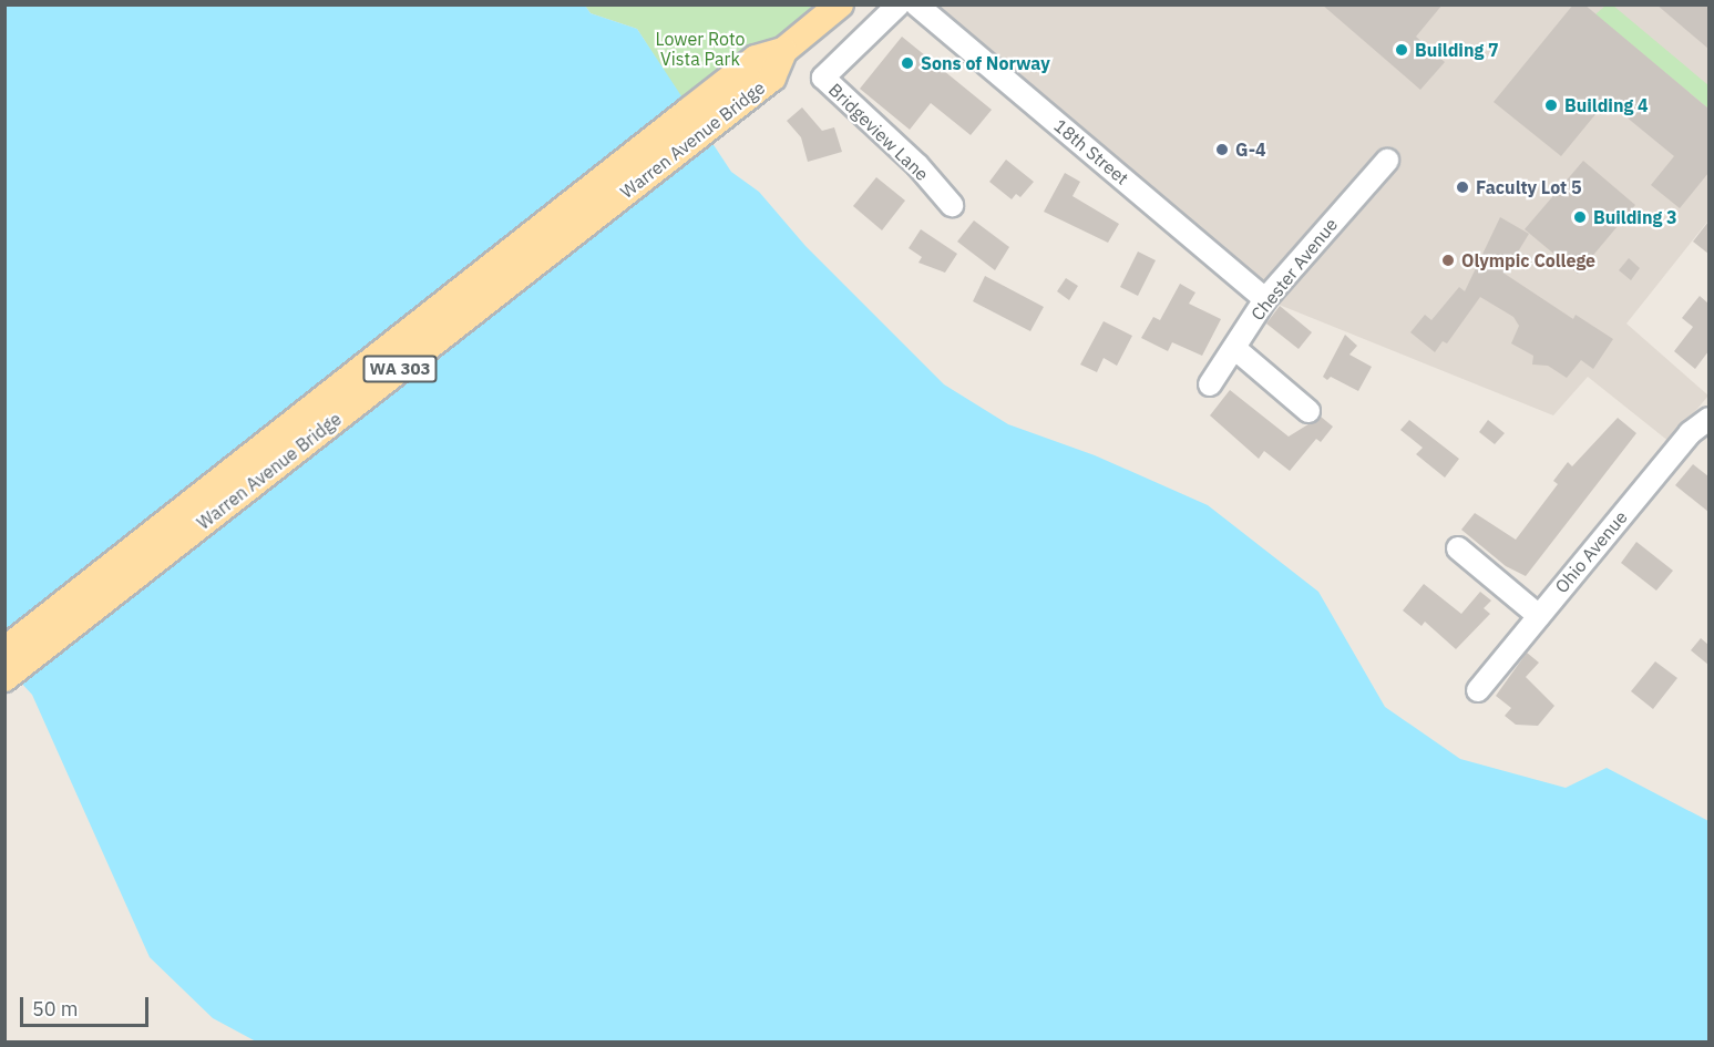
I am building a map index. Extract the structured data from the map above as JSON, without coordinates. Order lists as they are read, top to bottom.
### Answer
{
  "streets": {
    "main road": ["Warren Avenue Bridge", "WA 303"],
    "street": [
      "Bridgeview Lane",
      "18th Street",
      "Chester Avenue",
      "Ohio Avenue"
    ]
  },
  "crossings": [
    ["Warren Avenue Bridge", "WA 303"],
    ["18th Street", "Chester Avenue"]
  ],
  "parks": ["Lower Roto Vista Park"],
  "places": [
    "Building 7",
    "Sons of Norway",
    "Building 4",
    "G-4",
    "Faculty Lot 5",
    "Building 3",
    "Olympic College"
  ],
  "scale_bar": "50 m"
}
